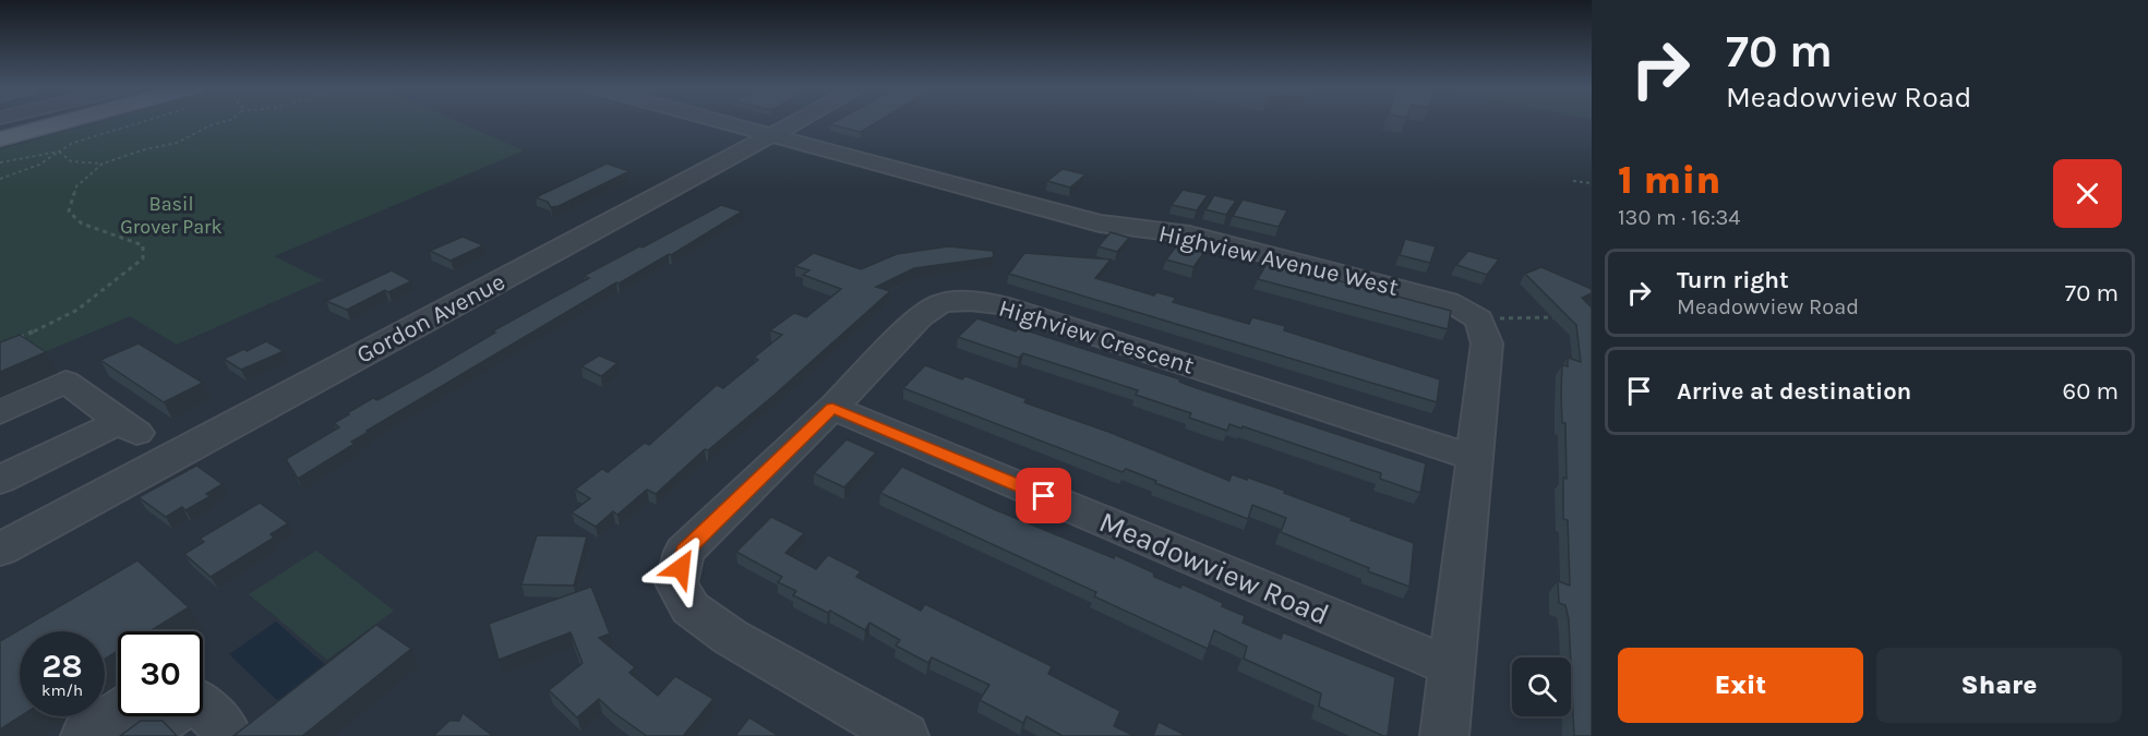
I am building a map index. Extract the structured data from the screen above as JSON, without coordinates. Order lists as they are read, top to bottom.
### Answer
{
  "streets": {
    "street": [
      "Highview Avenue West",
      "Gordon Avenue",
      "Highview Crescent",
      "Meadowview Road"
    ]
  },
  "crossings": [
    ["Highview Avenue West", "Gordon Avenue"],
    ["Highview Avenue West", "Highview Crescent"],
    ["Highview Avenue West", "Meadowview Road"],
    ["Highview Crescent", "Meadowview Road"]
  ],
  "parks": ["Basil Grover Park"],
  "page": {
    "turn": ["70 m", "Meadowview Road"],
    "heading": ["1 min", "130 m · 16:34"],
    "list": [
      {
        "name": "Turn right",
        "note": "Meadowview Road",
        "value": "70 m"
      },
      {
        "name": "Arrive at destination",
        "value": "60 m"
      }
    ],
    "speed": "28 km/h",
    "limit": "30",
    "buttons": ["Exit", "Share"]
  }
}
